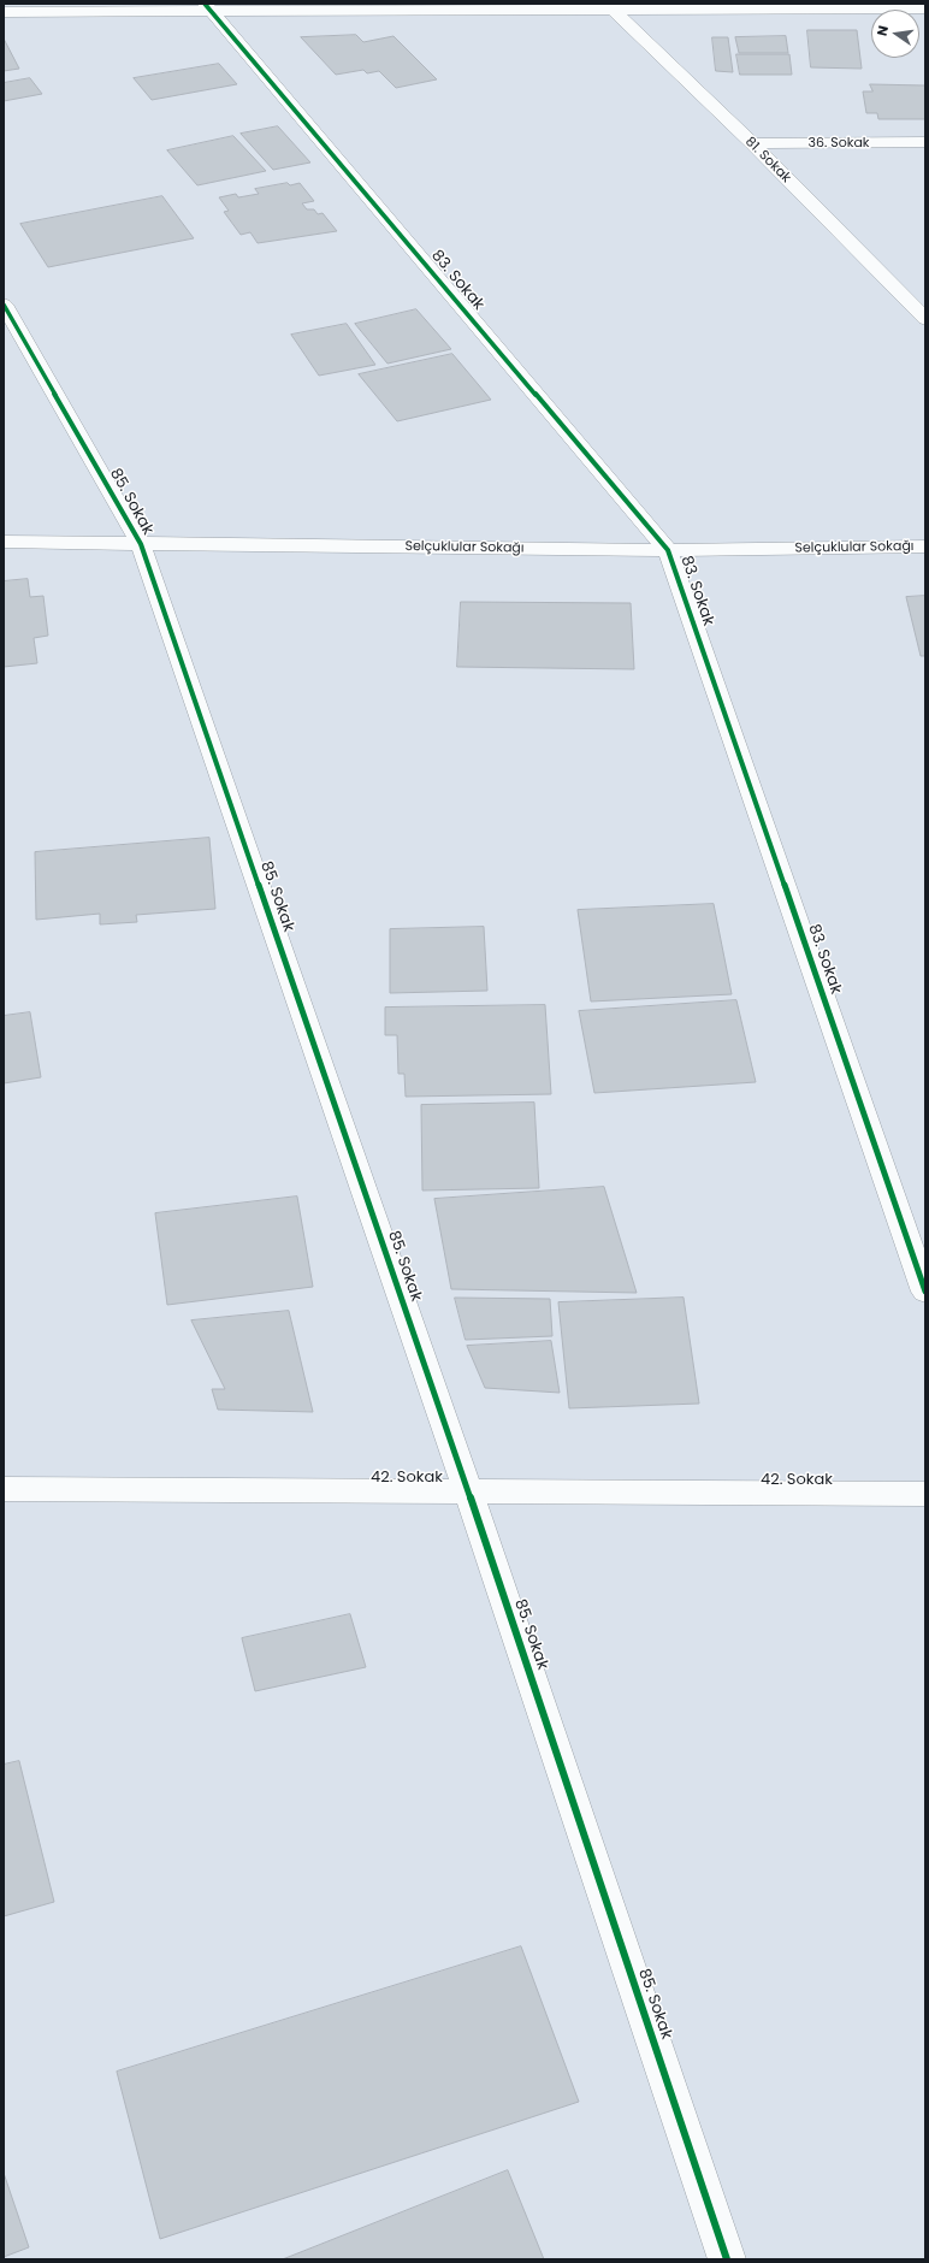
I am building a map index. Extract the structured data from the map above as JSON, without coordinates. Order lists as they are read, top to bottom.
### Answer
{
  "streets": {
    "street": [
      "36. Sokak",
      "81. Sokak",
      "83. Sokak",
      "85. Sokak",
      "Selçuklular Sokağı",
      "42. Sokak"
    ]
  },
  "crossings": [
    ["36. Sokak", "81. Sokak"],
    ["83. Sokak", "Selçuklular Sokağı"],
    ["85. Sokak", "Selçuklular Sokağı"],
    ["85. Sokak", "42. Sokak"]
  ],
  "north": "left"
}
